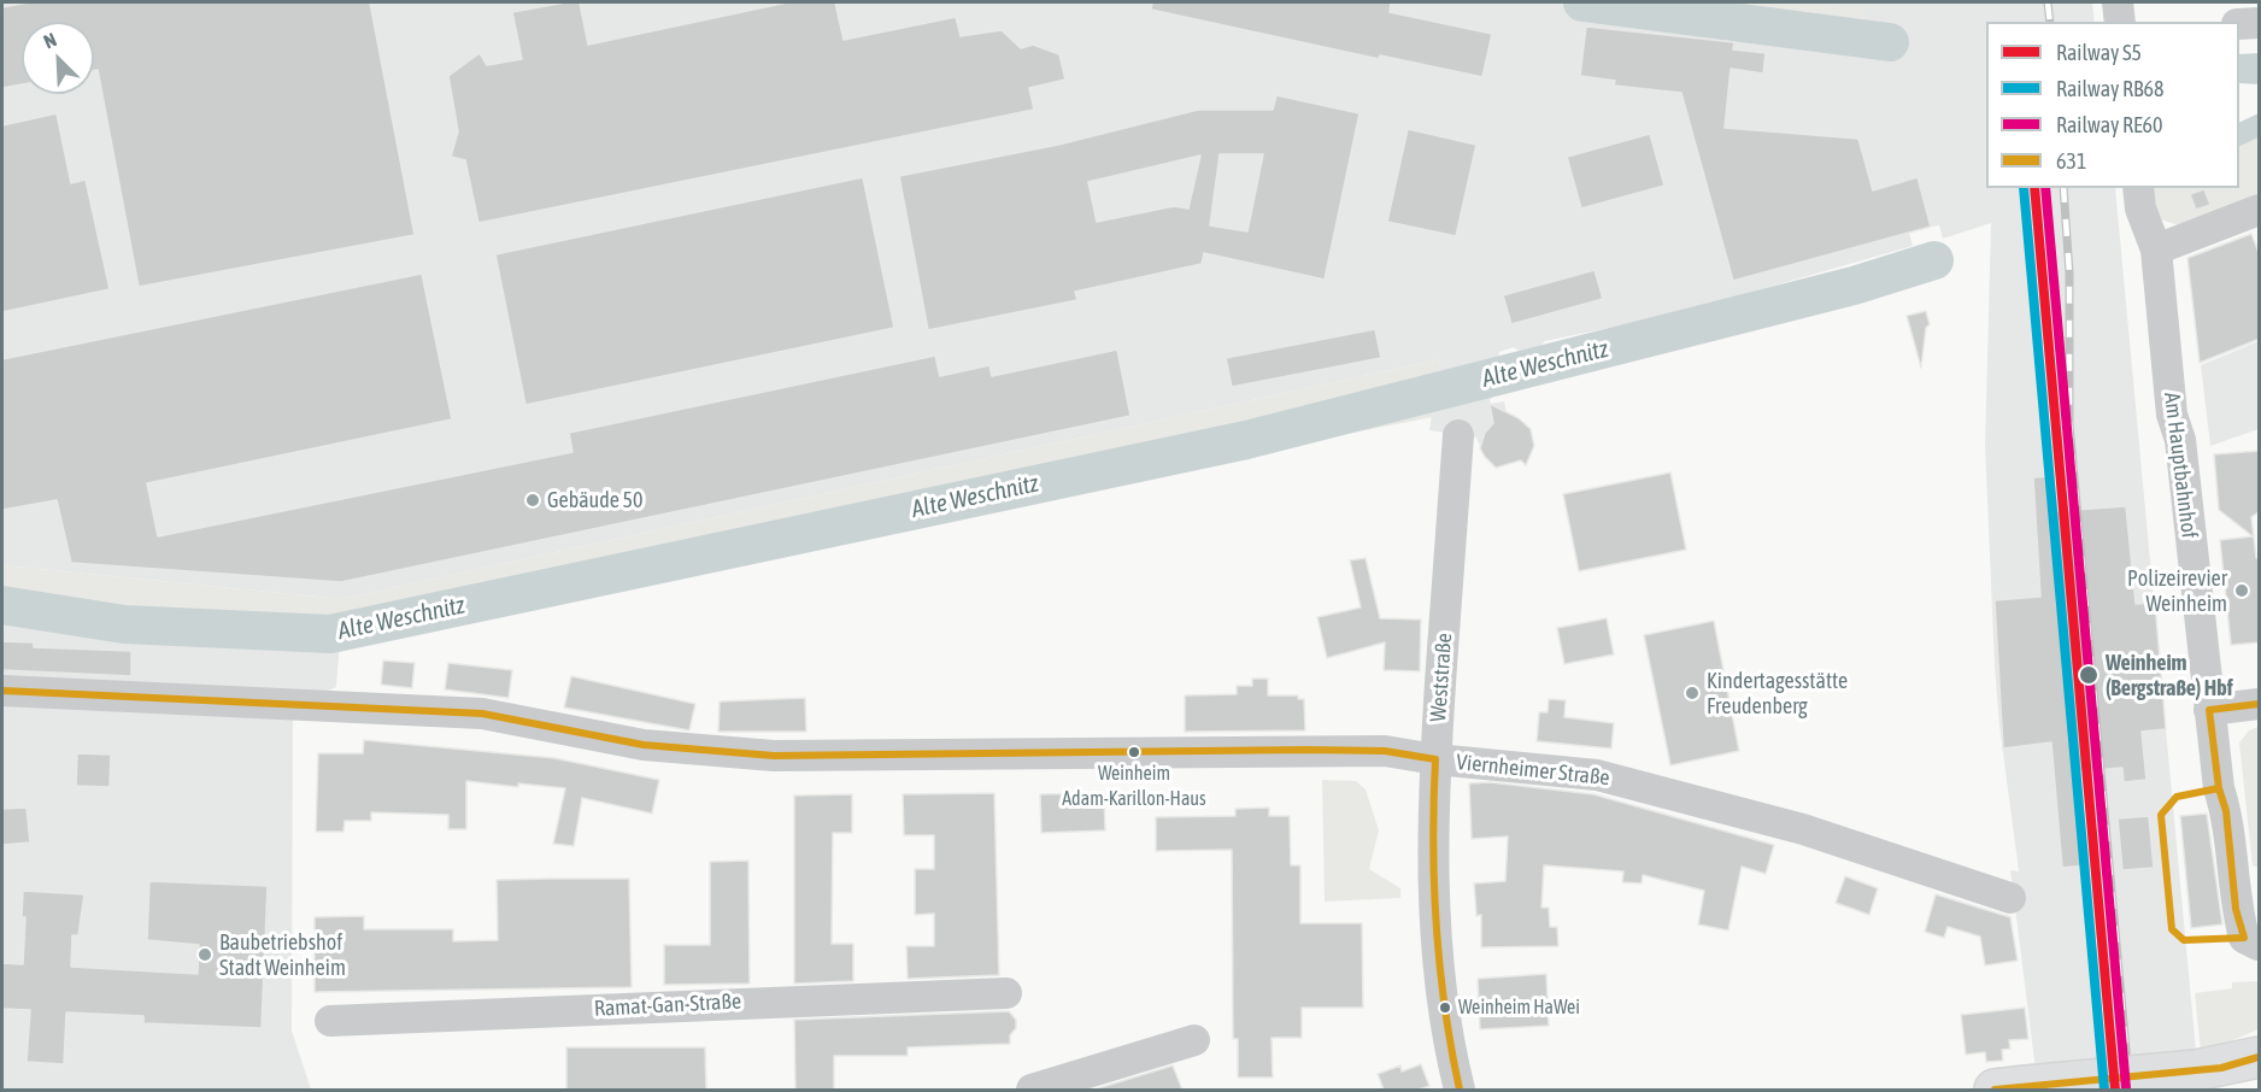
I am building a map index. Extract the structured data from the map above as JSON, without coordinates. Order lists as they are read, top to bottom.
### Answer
{
  "streets": {
    "street": [
      "Am Hauptbahnhof",
      "Weststraße",
      "Viernheimer Straße",
      "Ramat-Gan-Straße"
    ]
  },
  "crossings": [
    ["Weststraße", "Viernheimer Straße"]
  ],
  "water": ["Alte Weschnitz"],
  "places": [
    "Gebäude 50",
    "Polizeirevier Weinheim",
    "Weinheim (Bergstraße) Hbf",
    "Kindertagesstätte Freudenberg",
    "Weinheim Adam-Karillon-Haus",
    "Baubetriebshof Stadt Weinheim",
    "Weinheim HaWei"
  ],
  "lines": [
    "rail line S5",
    "rail line RB68",
    "rail line RE60",
    "transit line 631"
  ],
  "legend": [
    "Railway S5",
    "Railway RB68",
    "Railway RE60",
    "631"
  ],
  "north": "top left"
}
